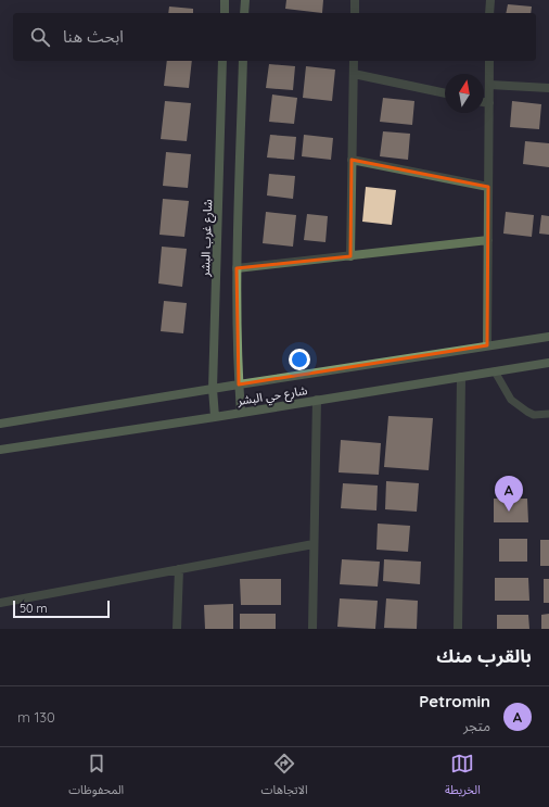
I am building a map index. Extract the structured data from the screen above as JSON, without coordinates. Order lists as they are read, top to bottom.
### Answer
{
  "streets": {
    "street": ["شارع غرب البشر", "شارع حي البشر"]
  },
  "crossings": [
    ["شارع غرب البشر", "شارع حي البشر"]
  ],
  "scale_bar": "50 m",
  "north": "top",
  "page": {
    "search": "ابحث هنا",
    "pins": "A",
    "scale": "50 m",
    "heading": "بالقرب منك",
    "list": [
      {
        "mark": "A",
        "name": "Petromin",
        "note": "متجر",
        "value": "130 m"
      }
    ],
    "nav": ["الخريطة", "الاتجاهات", "المحفوظات"]
  }
}
